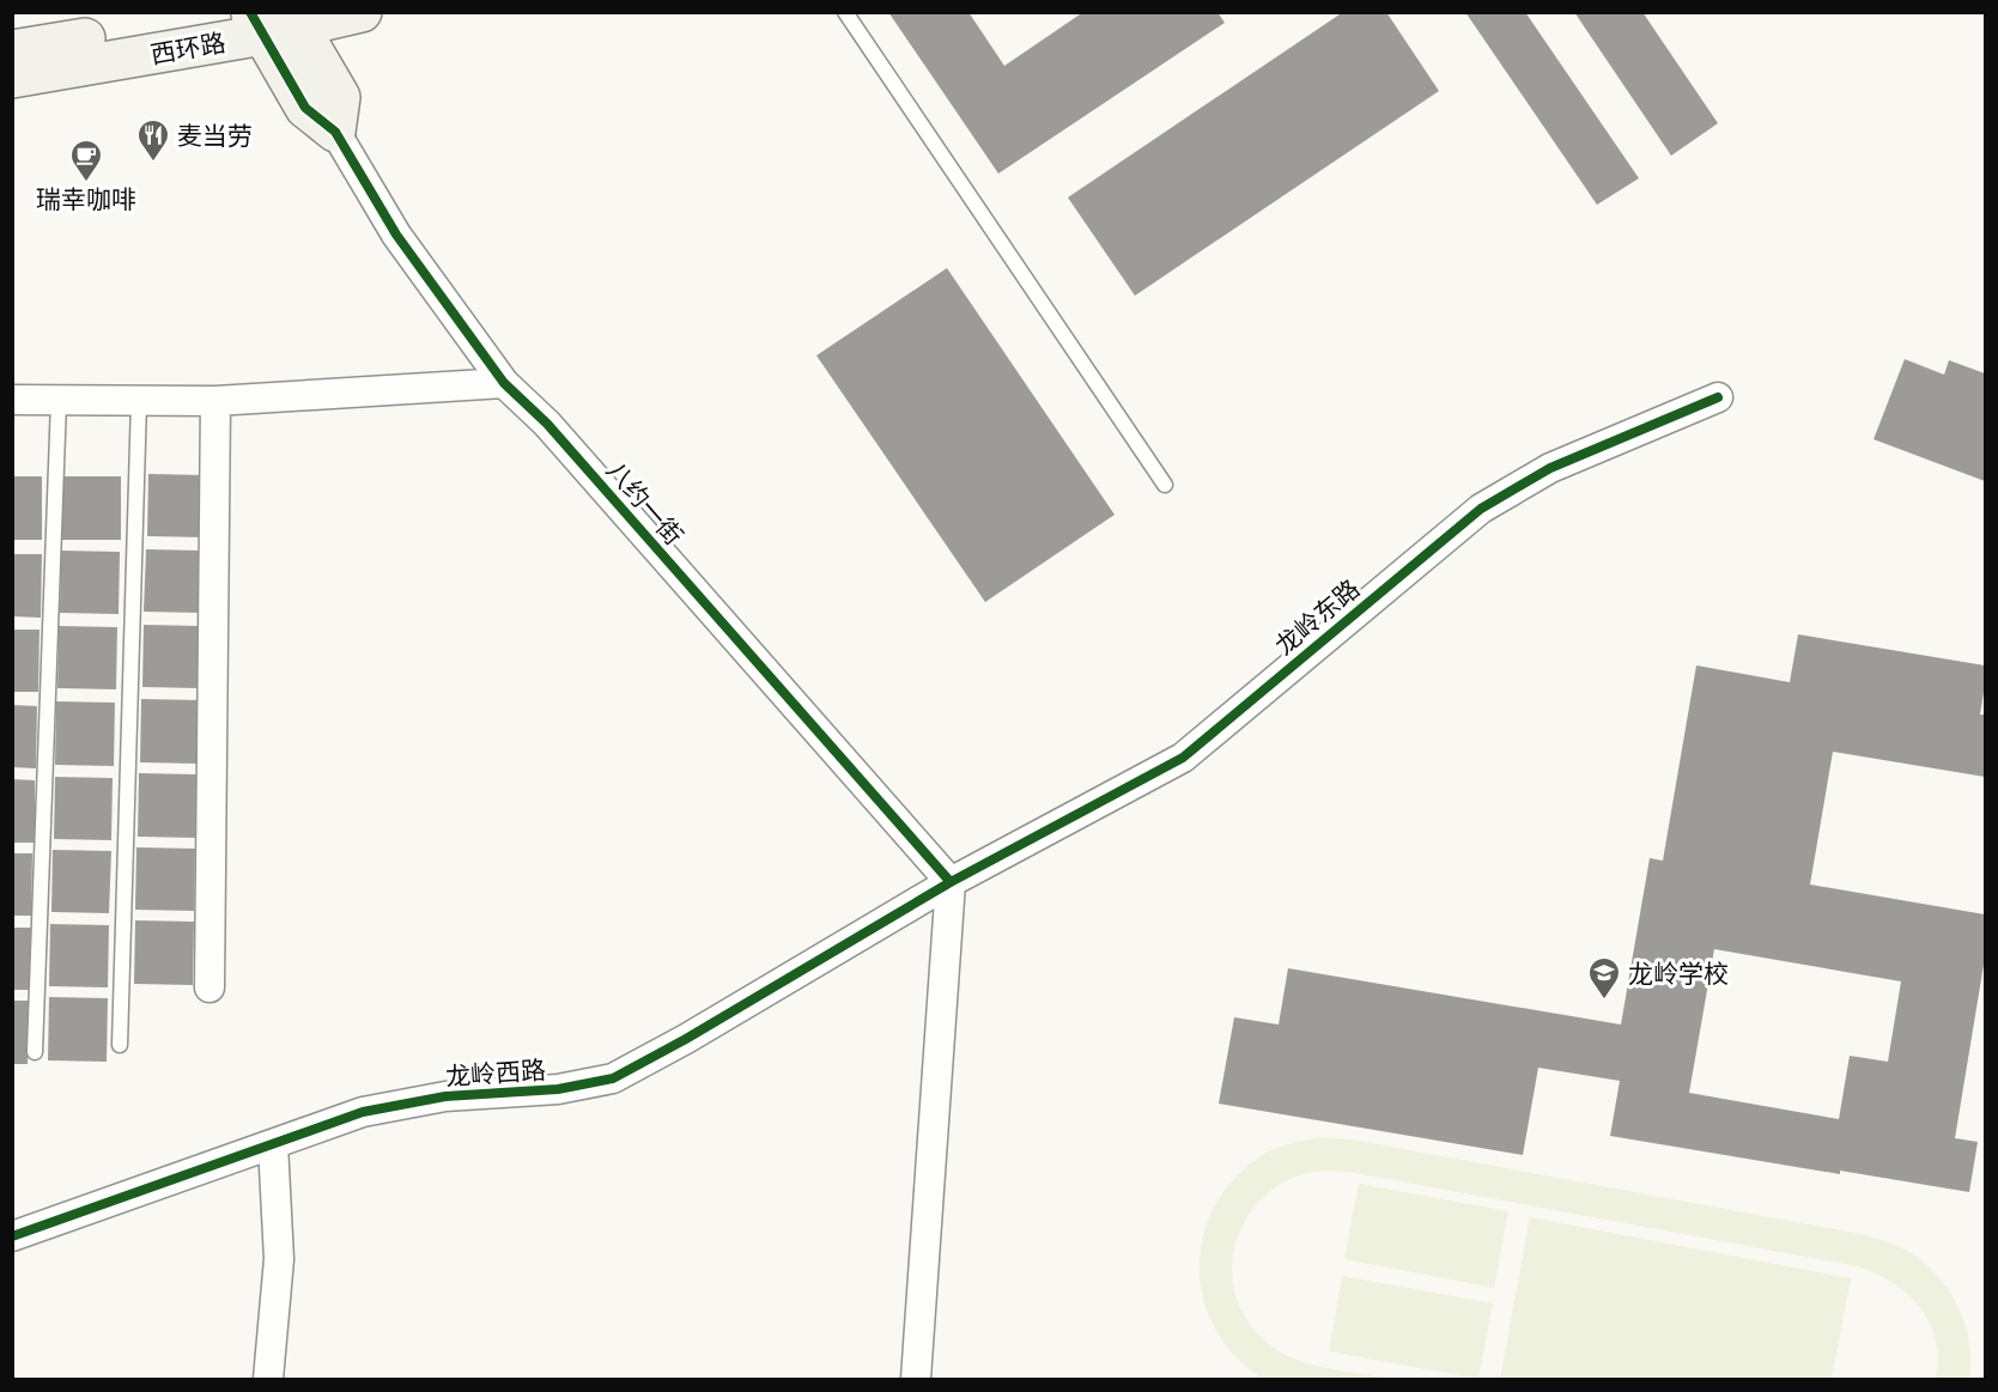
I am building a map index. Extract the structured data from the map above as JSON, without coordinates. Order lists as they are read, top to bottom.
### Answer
{
  "streets": {
    "main road": ["西环路"],
    "street": ["八约一街", "龙岭东路", "龙岭西路"]
  },
  "crossings": [
    ["八约一街", "龙岭东路"],
    ["八约一街", "龙岭西路"],
    ["龙岭东路", "龙岭西路"]
  ],
  "places": {
    "restaurant": ["麦当劳"],
    "cafe": ["瑞幸咖啡"],
    "school or university": ["龙岭学校"]
  }
}
